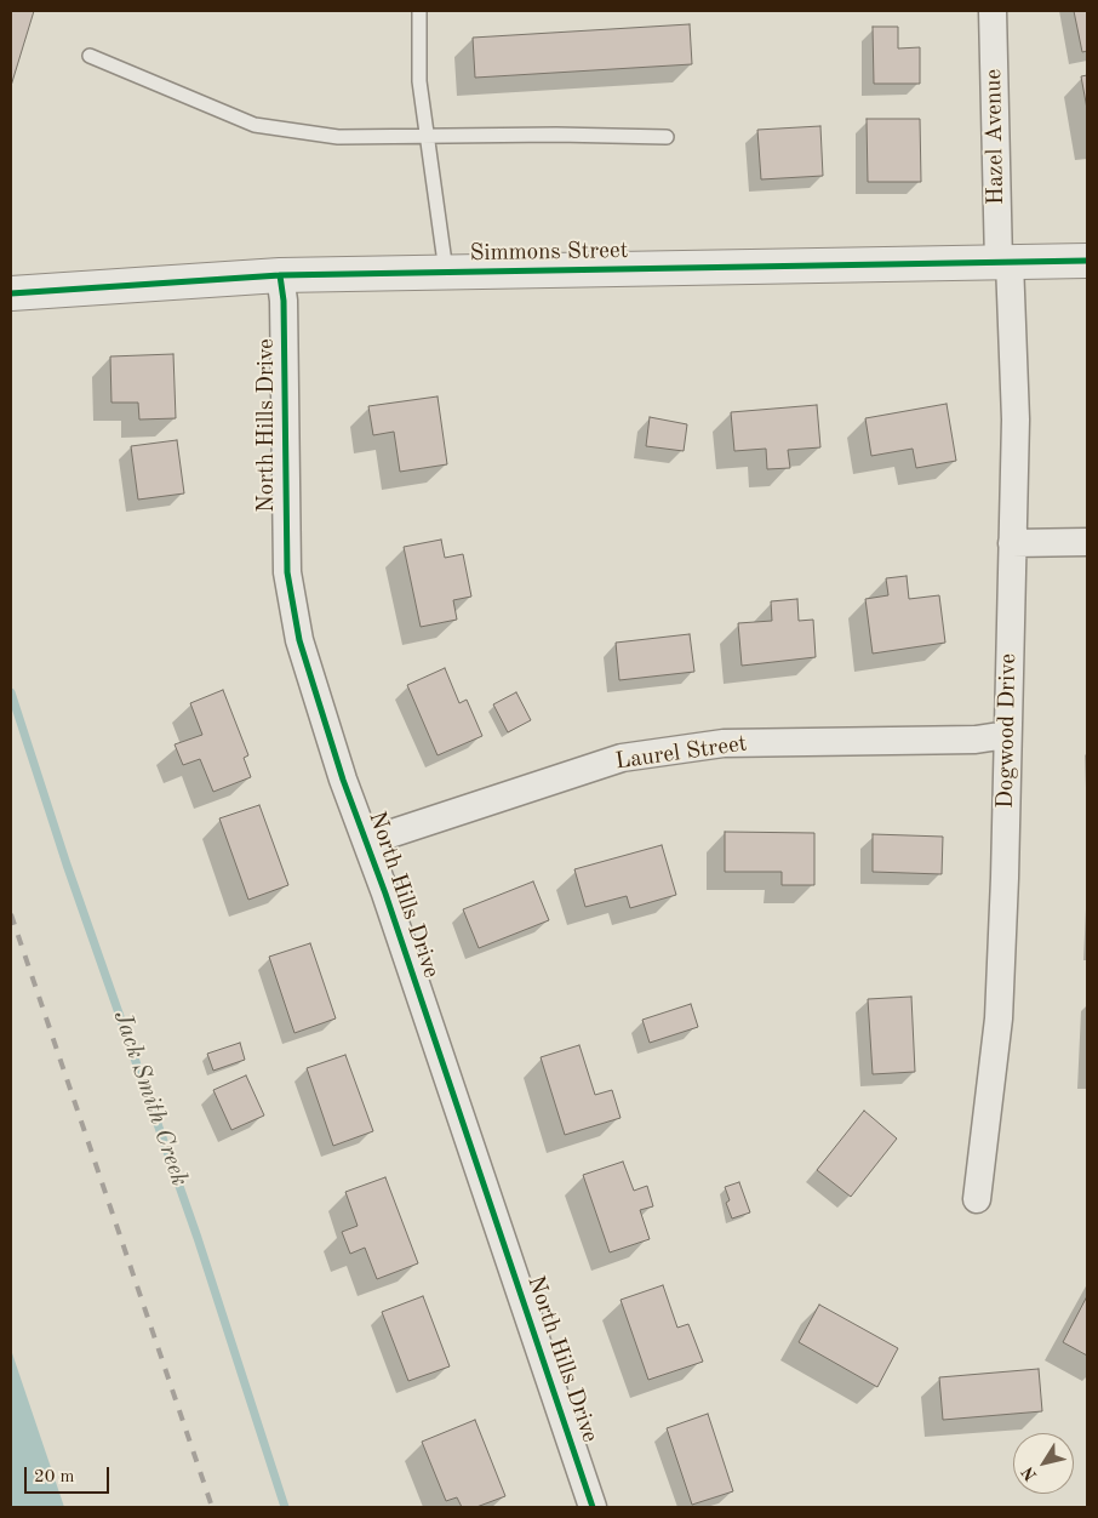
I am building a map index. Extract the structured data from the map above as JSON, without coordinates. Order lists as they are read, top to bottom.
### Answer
{
  "streets": {
    "street": [
      "Hazel Avenue",
      "Simmons Street",
      "North Hills Drive",
      "Dogwood Drive",
      "Laurel Street"
    ]
  },
  "crossings": [
    ["Hazel Avenue", "Simmons Street"],
    ["Hazel Avenue", "Dogwood Drive"],
    ["Simmons Street", "North Hills Drive"],
    ["Simmons Street", "Dogwood Drive"],
    ["North Hills Drive", "Laurel Street"],
    ["Dogwood Drive", "Laurel Street"]
  ],
  "water": ["Jack Smith Creek"],
  "scale_bar": "20 m",
  "north": "bottom left"
}
